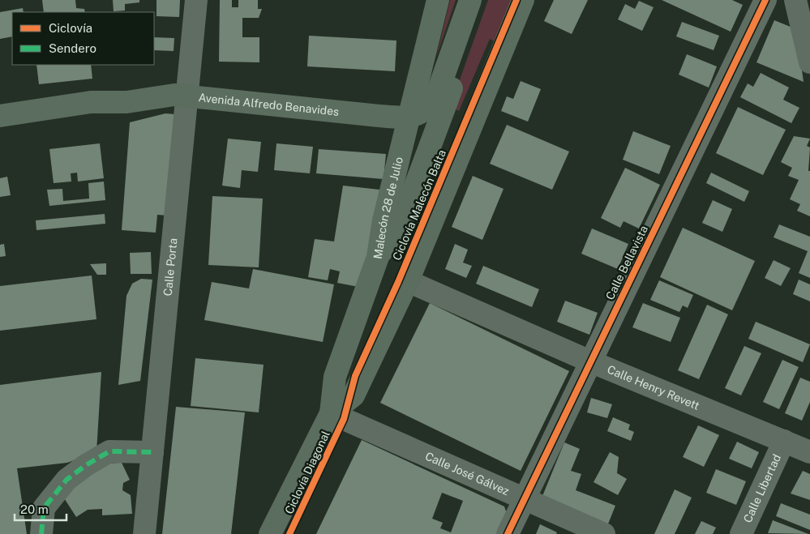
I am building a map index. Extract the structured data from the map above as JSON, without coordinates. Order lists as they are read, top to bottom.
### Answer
{
  "streets": {
    "main road": ["Avenida Alfredo Benavides", "Malecón 28 de Julio"],
    "street": [
      "Calle Bellavista",
      "Calle Porta",
      "Calle Henry Revett",
      "Calle José Gálvez",
      "Calle Libertad"
    ],
    "cycle path": ["Ciclovía Malecón Balta"]
  },
  "crossings": [
    ["Avenida Alfredo Benavides", "Malecón 28 de Julio"],
    ["Avenida Alfredo Benavides", "Calle Porta"],
    ["Malecón 28 de Julio", "Calle José Gálvez"],
    ["Calle Bellavista", "Calle Henry Revett"],
    ["Calle Bellavista", "Calle José Gálvez"],
    ["Calle Henry Revett", "Calle Libertad"]
  ],
  "legend": ["Ciclovía", "Sendero"],
  "scale_bar": "20 m"
}
